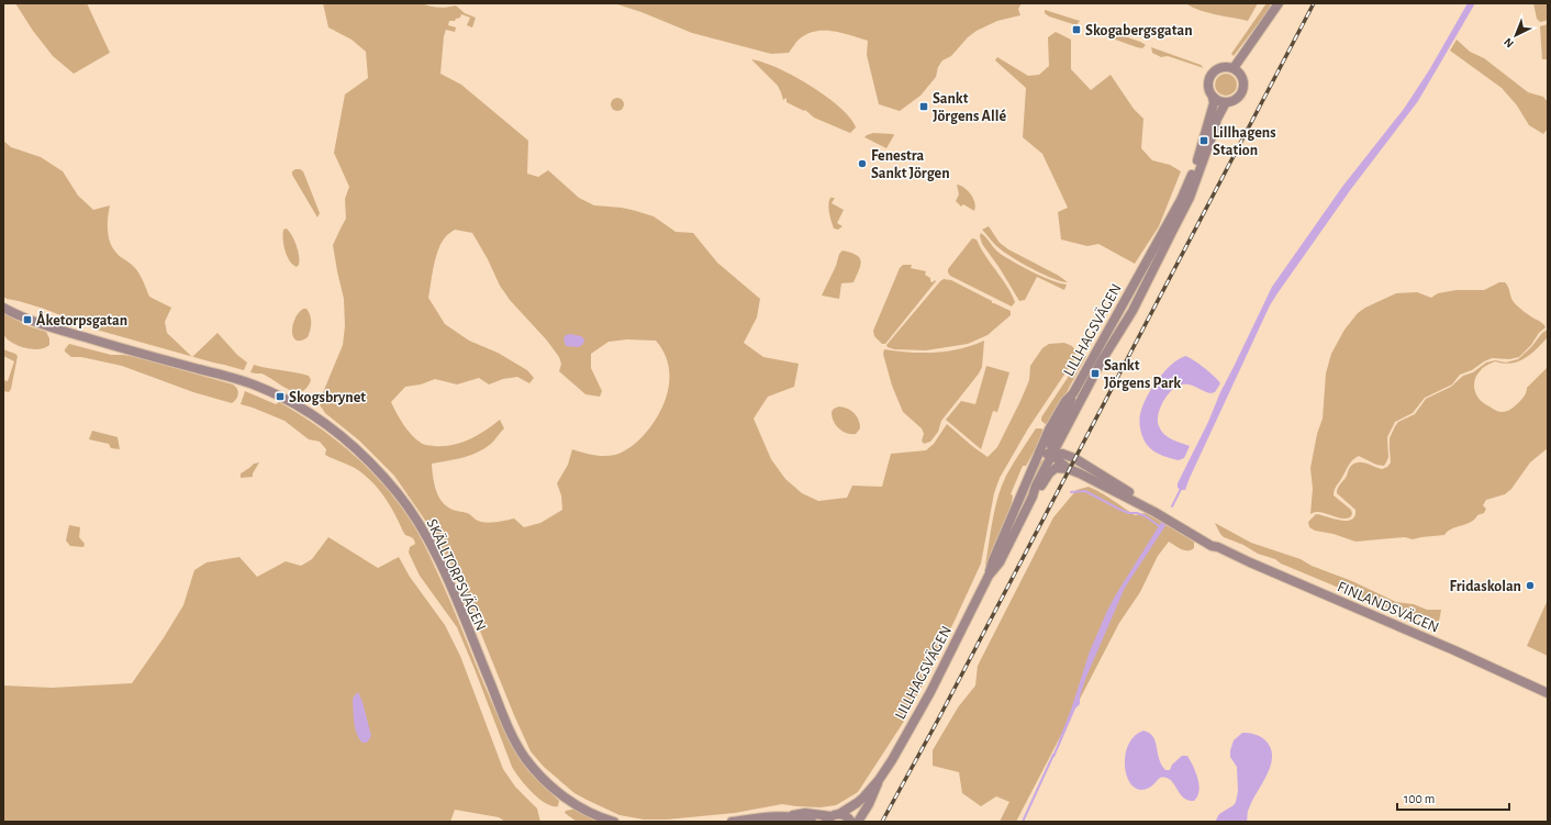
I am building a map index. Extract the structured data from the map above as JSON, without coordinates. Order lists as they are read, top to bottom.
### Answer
{
  "streets": {
    "street": ["LILLHAGSVÄGEN", "SKÄLLTORPSVÄGEN", "FINLANDSVÄGEN"]
  },
  "crossings": [
    ["LILLHAGSVÄGEN", "FINLANDSVÄGEN"]
  ],
  "places": {
    "transit": [
      "Skogabergsgatan",
      "Sankt Jörgens Allé",
      "Lillhagens Station",
      "Åketorpsgatan",
      "Sankt Jörgens Park",
      "Skogsbrynet"
    ],
    "other": ["Fenestra Sankt Jörgen", "Fridaskolan"]
  },
  "scale_bar": "100 m",
  "north": "bottom left"
}
